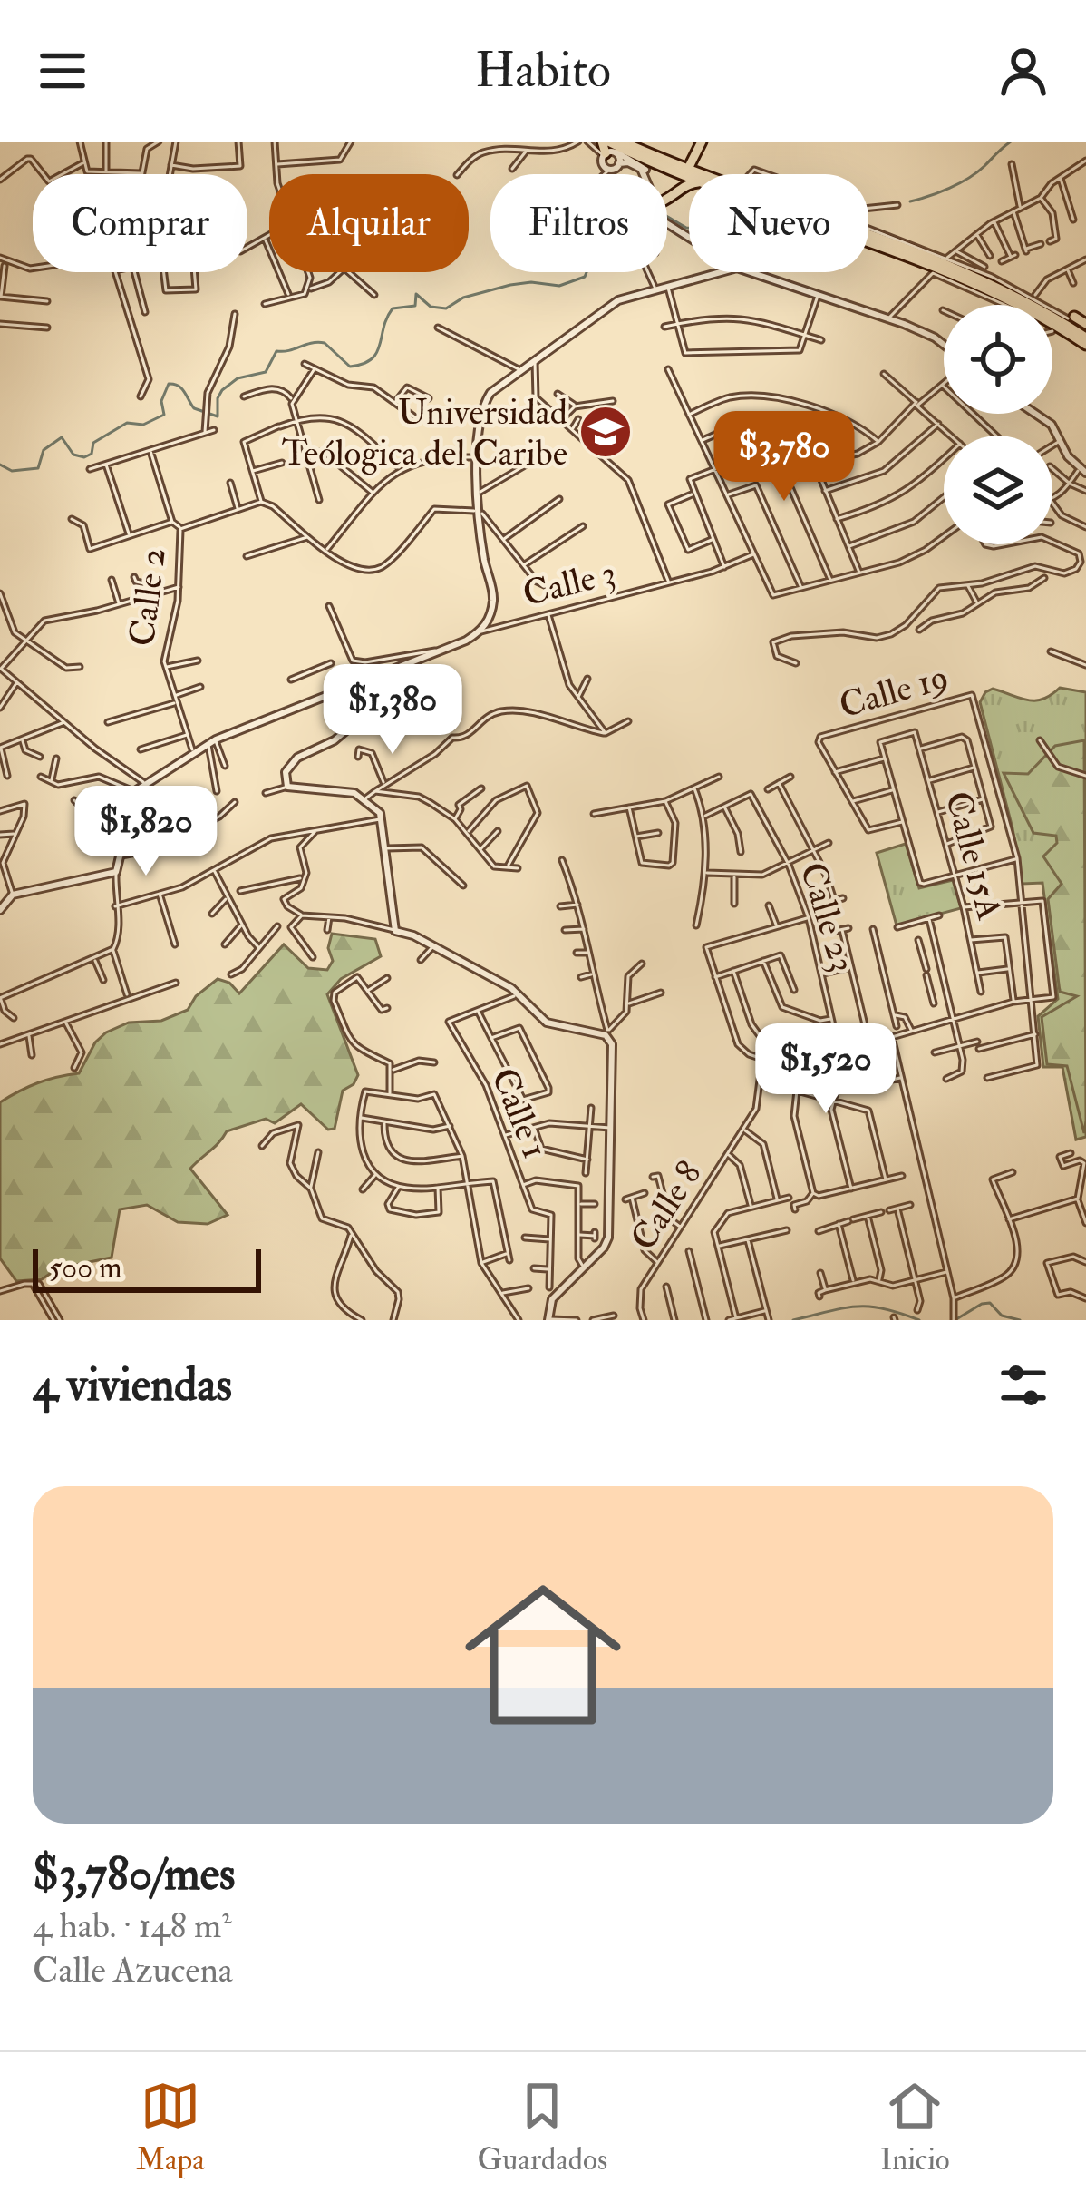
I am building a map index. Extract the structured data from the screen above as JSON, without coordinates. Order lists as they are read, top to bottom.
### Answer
{
  "streets": {
    "street": [
      "Calle 3",
      "Calle 2",
      "Calle 19",
      "Calle 15A",
      "Calle 23",
      "Calle 1",
      "Calle 8"
    ]
  },
  "places": {
    "school or university": ["Universidad Teólogica del Caribe"]
  },
  "scale_bar": "500 m",
  "page": {
    "header": "Habito",
    "chip": [
      "Comprar",
      "Alquilar",
      "Filtros",
      "Nuevo"
    ],
    "price": [
      "$3,780",
      "$1,380",
      "$1,820",
      "$1,520"
    ],
    "scale": "500 m",
    "heading": "4 viviendas",
    "list": [
      {
        "name": "$3,780/mes",
        "note": "4 hab. · 148 m² · Calle Azucena"
      }
    ],
    "tabs": ["Mapa", "Guardados", "Inicio"]
  }
}
